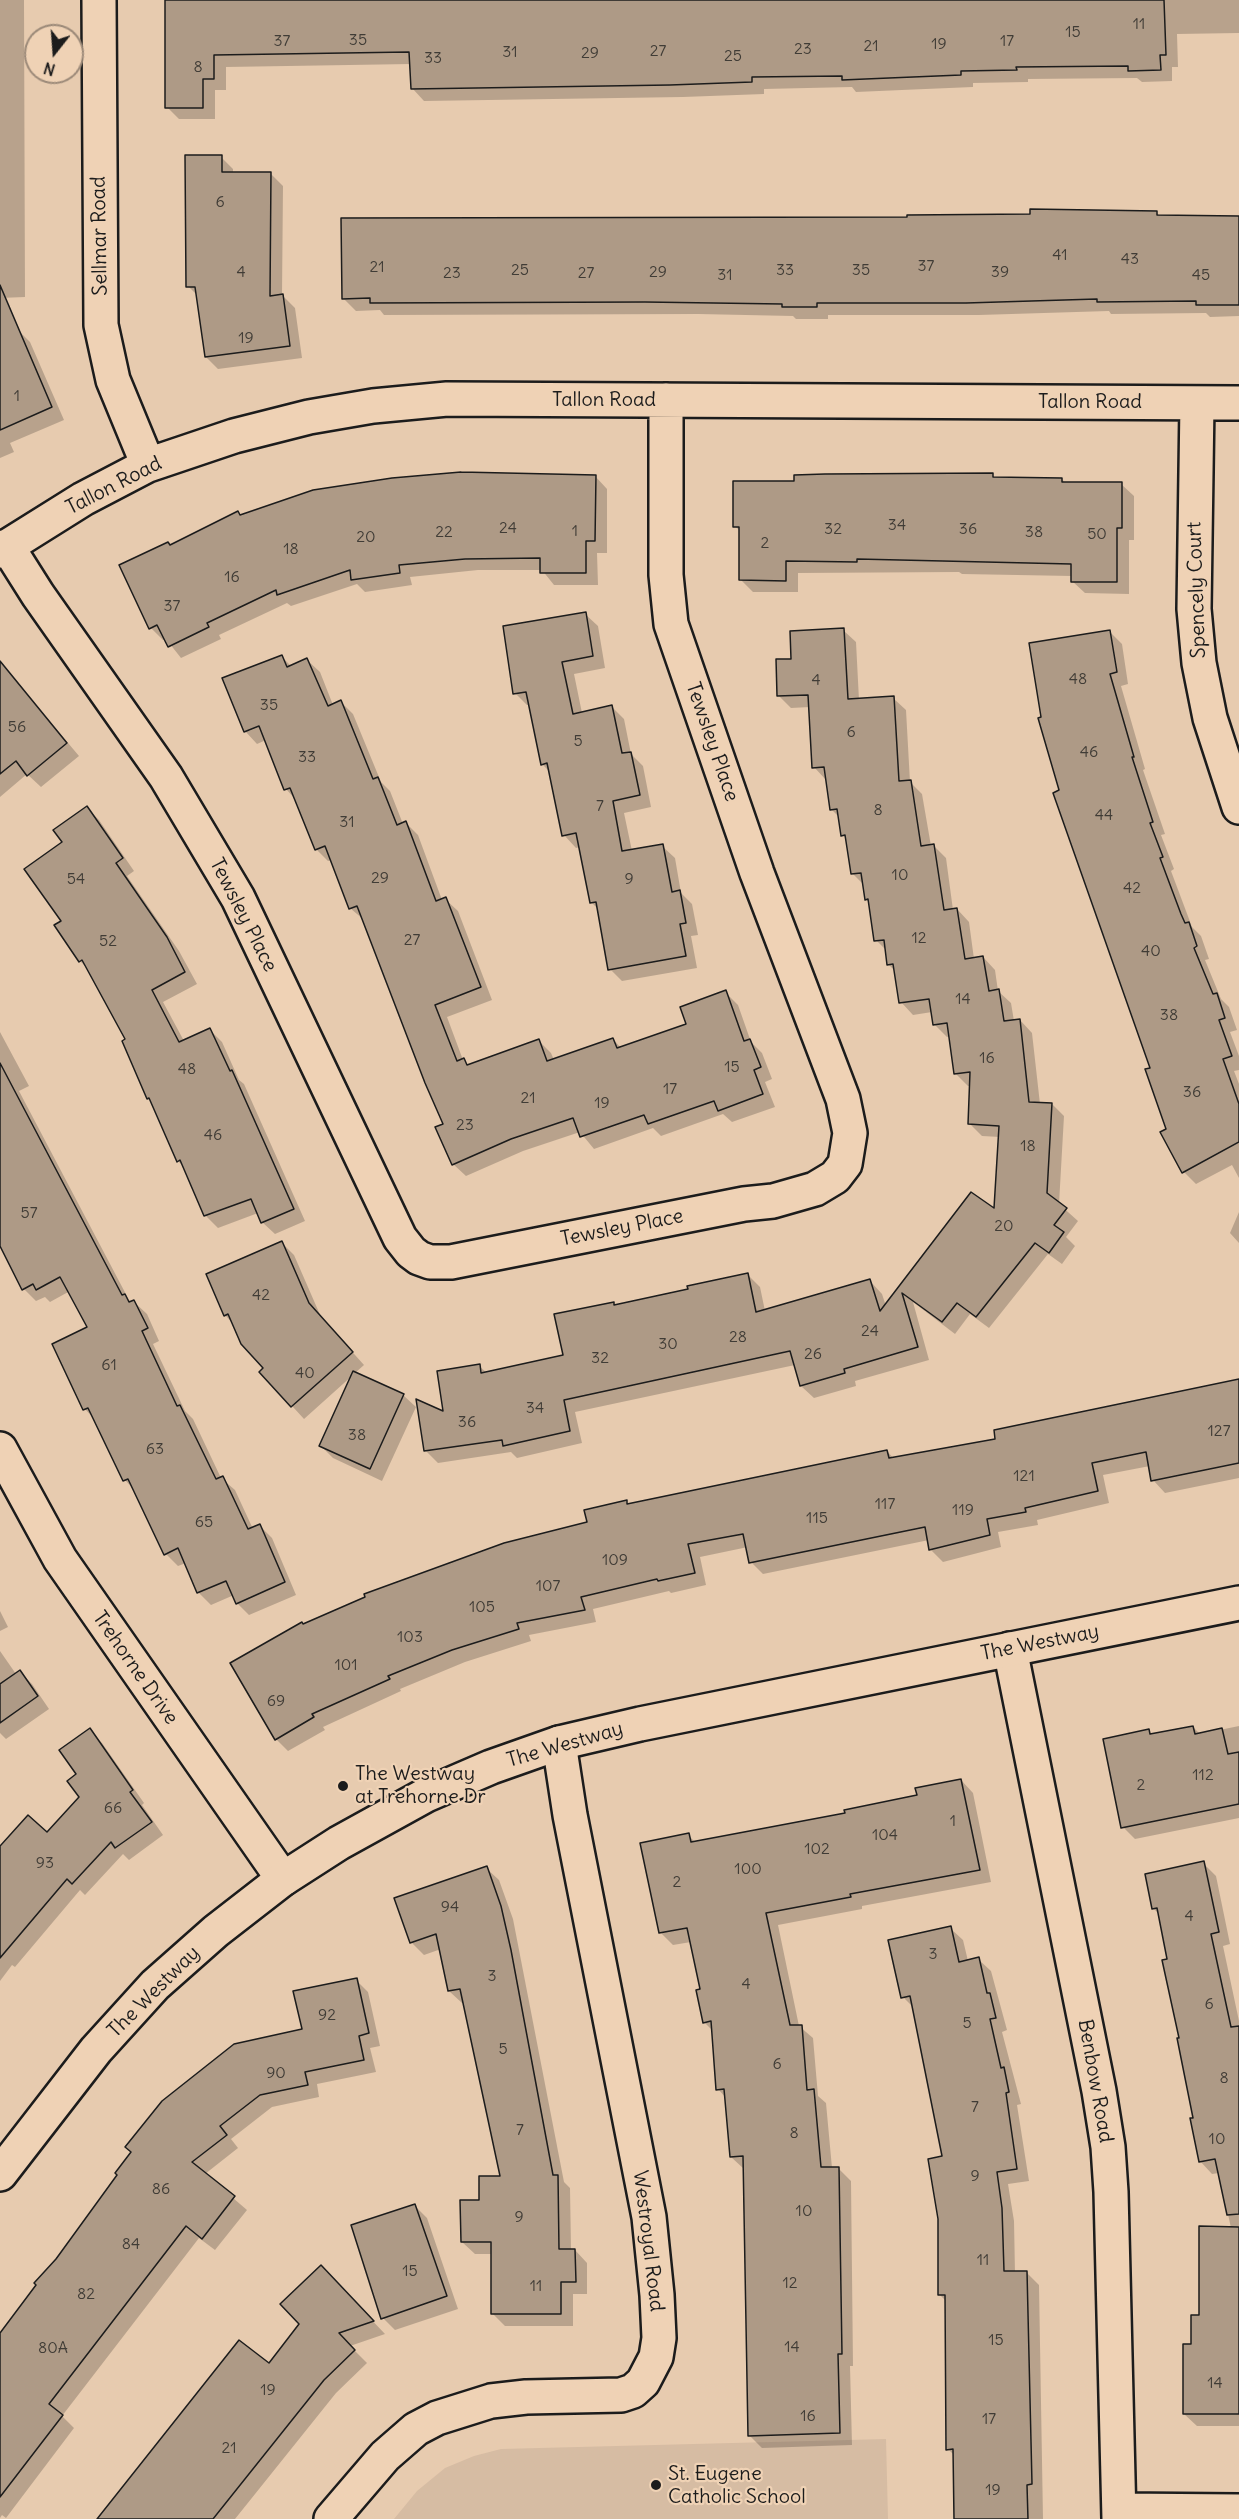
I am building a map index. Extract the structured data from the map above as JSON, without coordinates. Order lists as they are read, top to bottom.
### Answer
{
  "streets": {
    "street": [
      "Sellmar Road",
      "Tallon Road",
      "Spencely Court",
      "Tewsley Place",
      "The Westway",
      "Trehorne Drive",
      "Benbow Road",
      "Westroyal Road"
    ]
  },
  "crossings": [
    ["Sellmar Road", "Tallon Road"],
    ["Tallon Road", "Spencely Court"],
    ["Tallon Road", "Tewsley Place"],
    ["The Westway", "Trehorne Drive"],
    ["The Westway", "Benbow Road"],
    ["The Westway", "Westroyal Road"]
  ],
  "places": ["The Westway at Trehorne Dr", "St. Eugene Catholic School"],
  "house_numbers": [
    "11",
    "15",
    "35",
    "37",
    "17",
    "19",
    "21",
    "23",
    "27",
    "31",
    "29",
    "25",
    "33",
    "8",
    "6",
    "41",
    "43",
    "37",
    "21",
    "25",
    "33",
    "35",
    "4",
    "29",
    "39",
    "23",
    "27",
    "31",
    "45",
    "19",
    "1",
    "34",
    "24",
    "32",
    "36",
    "1",
    "22",
    "38",
    "50",
    "20",
    "2",
    "18",
    "16",
    "37",
    "48",
    "4",
    "35",
    "56",
    "6",
    "5",
    "46",
    "33",
    "7",
    "8",
    "44",
    "31",
    "10",
    "29",
    "54",
    "9",
    "42",
    "12",
    "27",
    "52",
    "40",
    "14",
    "38",
    "16",
    "15",
    "48",
    "17",
    "36",
    "21",
    "19",
    "23",
    "46",
    "18",
    "57",
    "20",
    "42",
    "24",
    "28",
    "30",
    "26",
    "32",
    "61",
    "40",
    "34",
    "36",
    "127",
    "38",
    "63",
    "121",
    "117",
    "119",
    "115",
    "65",
    "109",
    "107",
    "105",
    "103",
    "101",
    "69",
    "112",
    "2",
    "66",
    "1",
    "104",
    "102",
    "93",
    "100",
    "2",
    "94",
    "4",
    "3",
    "3",
    "4",
    "6",
    "92",
    "5",
    "5",
    "6",
    "90",
    "8",
    "7",
    "7",
    "8",
    "10",
    "9",
    "86",
    "10",
    "9",
    "84",
    "11",
    "15",
    "12",
    "11",
    "82",
    "15",
    "14",
    "80A",
    "14",
    "19",
    "16",
    "17",
    "21",
    "19"
  ],
  "north": "bottom"
}
